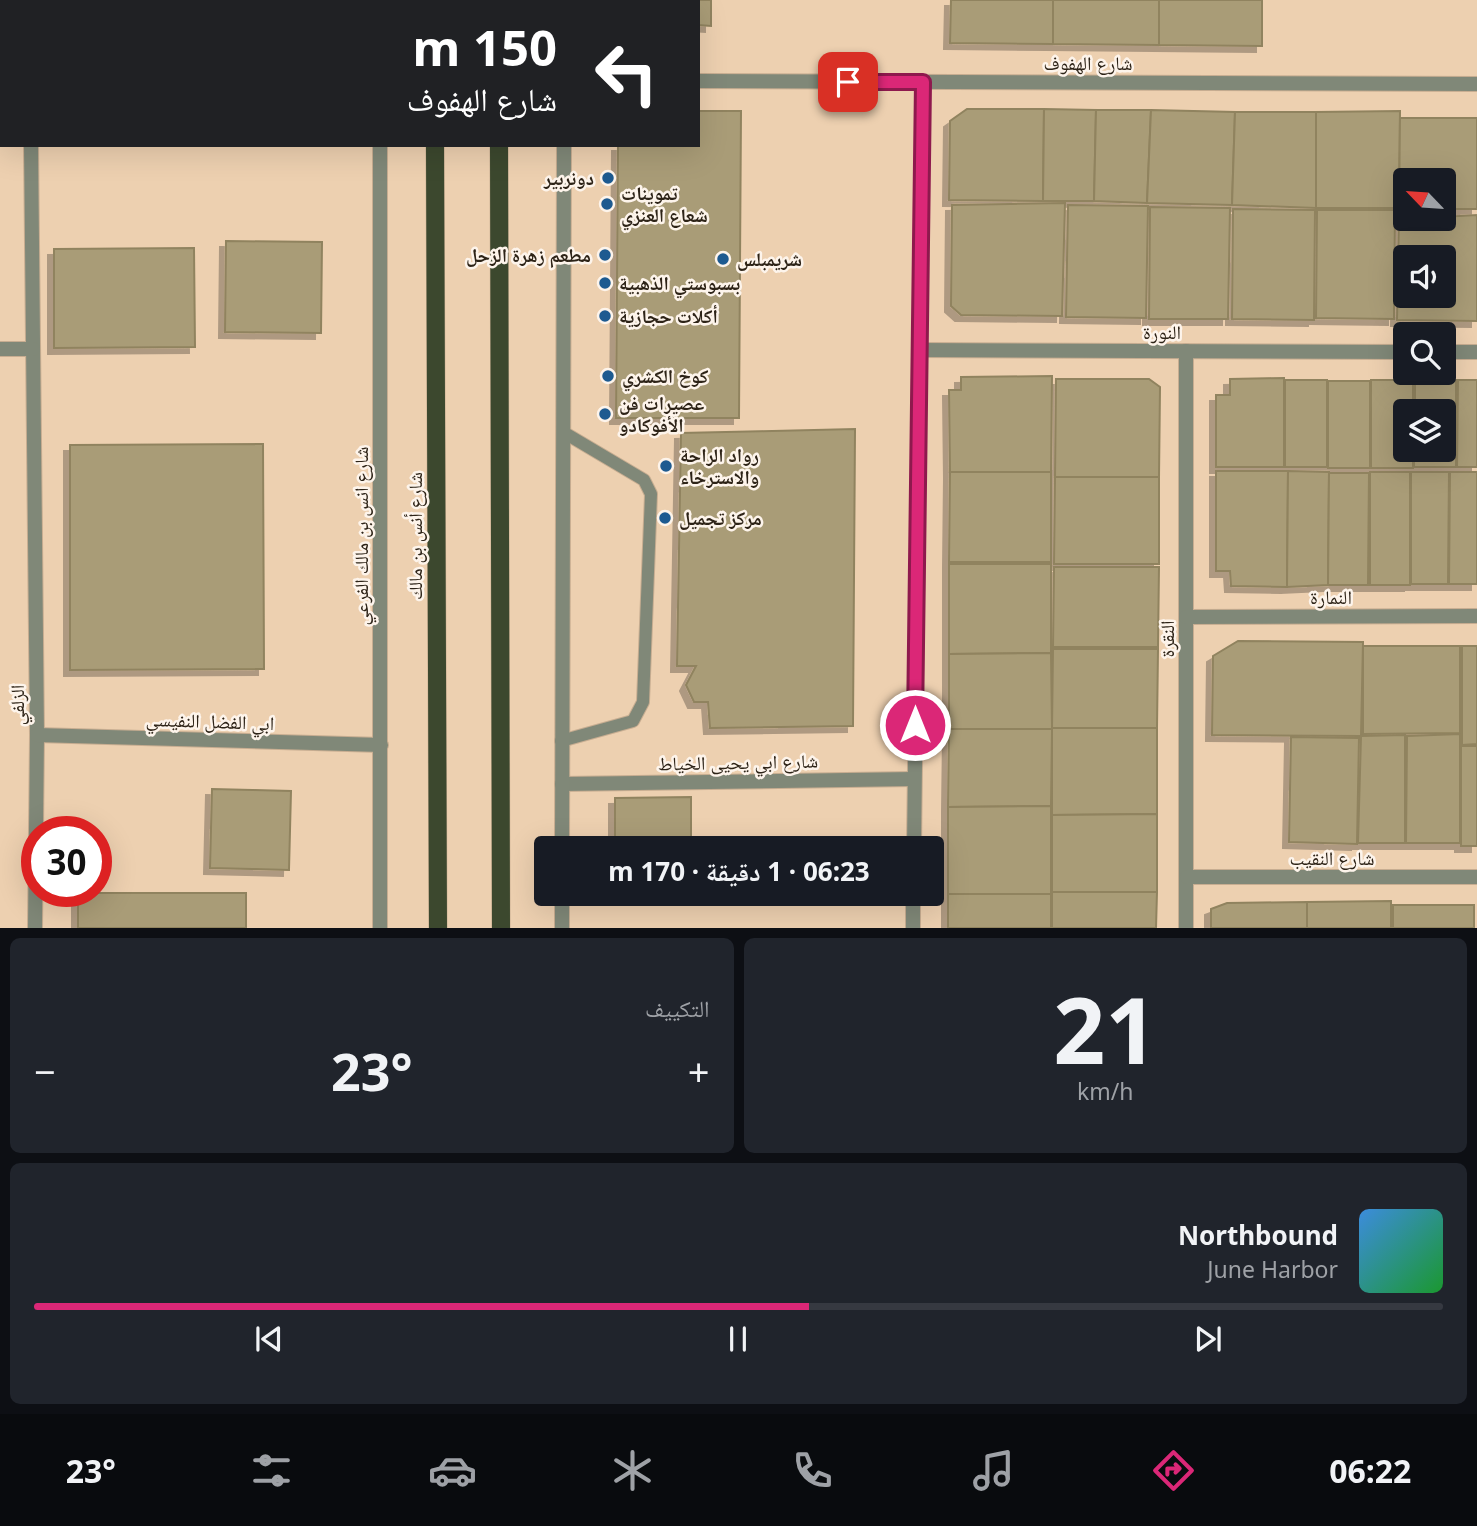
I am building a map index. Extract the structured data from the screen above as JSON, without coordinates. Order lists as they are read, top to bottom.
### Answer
{
  "streets": {
    "main road": ["شارع أنس بن مالك"],
    "street": [
      "شارع الهفوف",
      "النورة",
      "شارع انس بن مالك الفرعي",
      "النمارة",
      "النقرة",
      "الزلفي",
      "ابي الفضل النفيسي",
      "شارع ابي يحيى الخياط",
      "شارع النقيب"
    ]
  },
  "crossings": [
    ["النورة", "النقرة"],
    ["شارع انس بن مالك الفرعي", "ابي الفضل النفيسي"],
    ["النمارة", "النقرة"],
    ["النقرة", "شارع النقيب"],
    ["الزلفي", "ابي الفضل النفيسي"]
  ],
  "places": [
    "دونربير",
    "تموينات شعاع العنزي",
    "مطعم زهرة الزحل",
    "شريمبلس",
    "بسبوستي الذهبية",
    "أكلات حجازية",
    "كوخ الكشري",
    "عصيرات فن الأفوكادو",
    "رواد الراحة والاسترخاء",
    "مركز تجميل"
  ],
  "north": "top left",
  "page": {
    "turn": ["150 m", "شارع الهفوف"],
    "limit": "30",
    "trip": "06:23 · 1 دقيقة · 170 m",
    "tile": [
      ["21", "km/h"],
      "التكييف"
    ],
    "heat": ["−", "23°", "+"],
    "song": ["Northbound", "June Harbor"],
    "tabs": ["06:22", "23°"]
  }
}
